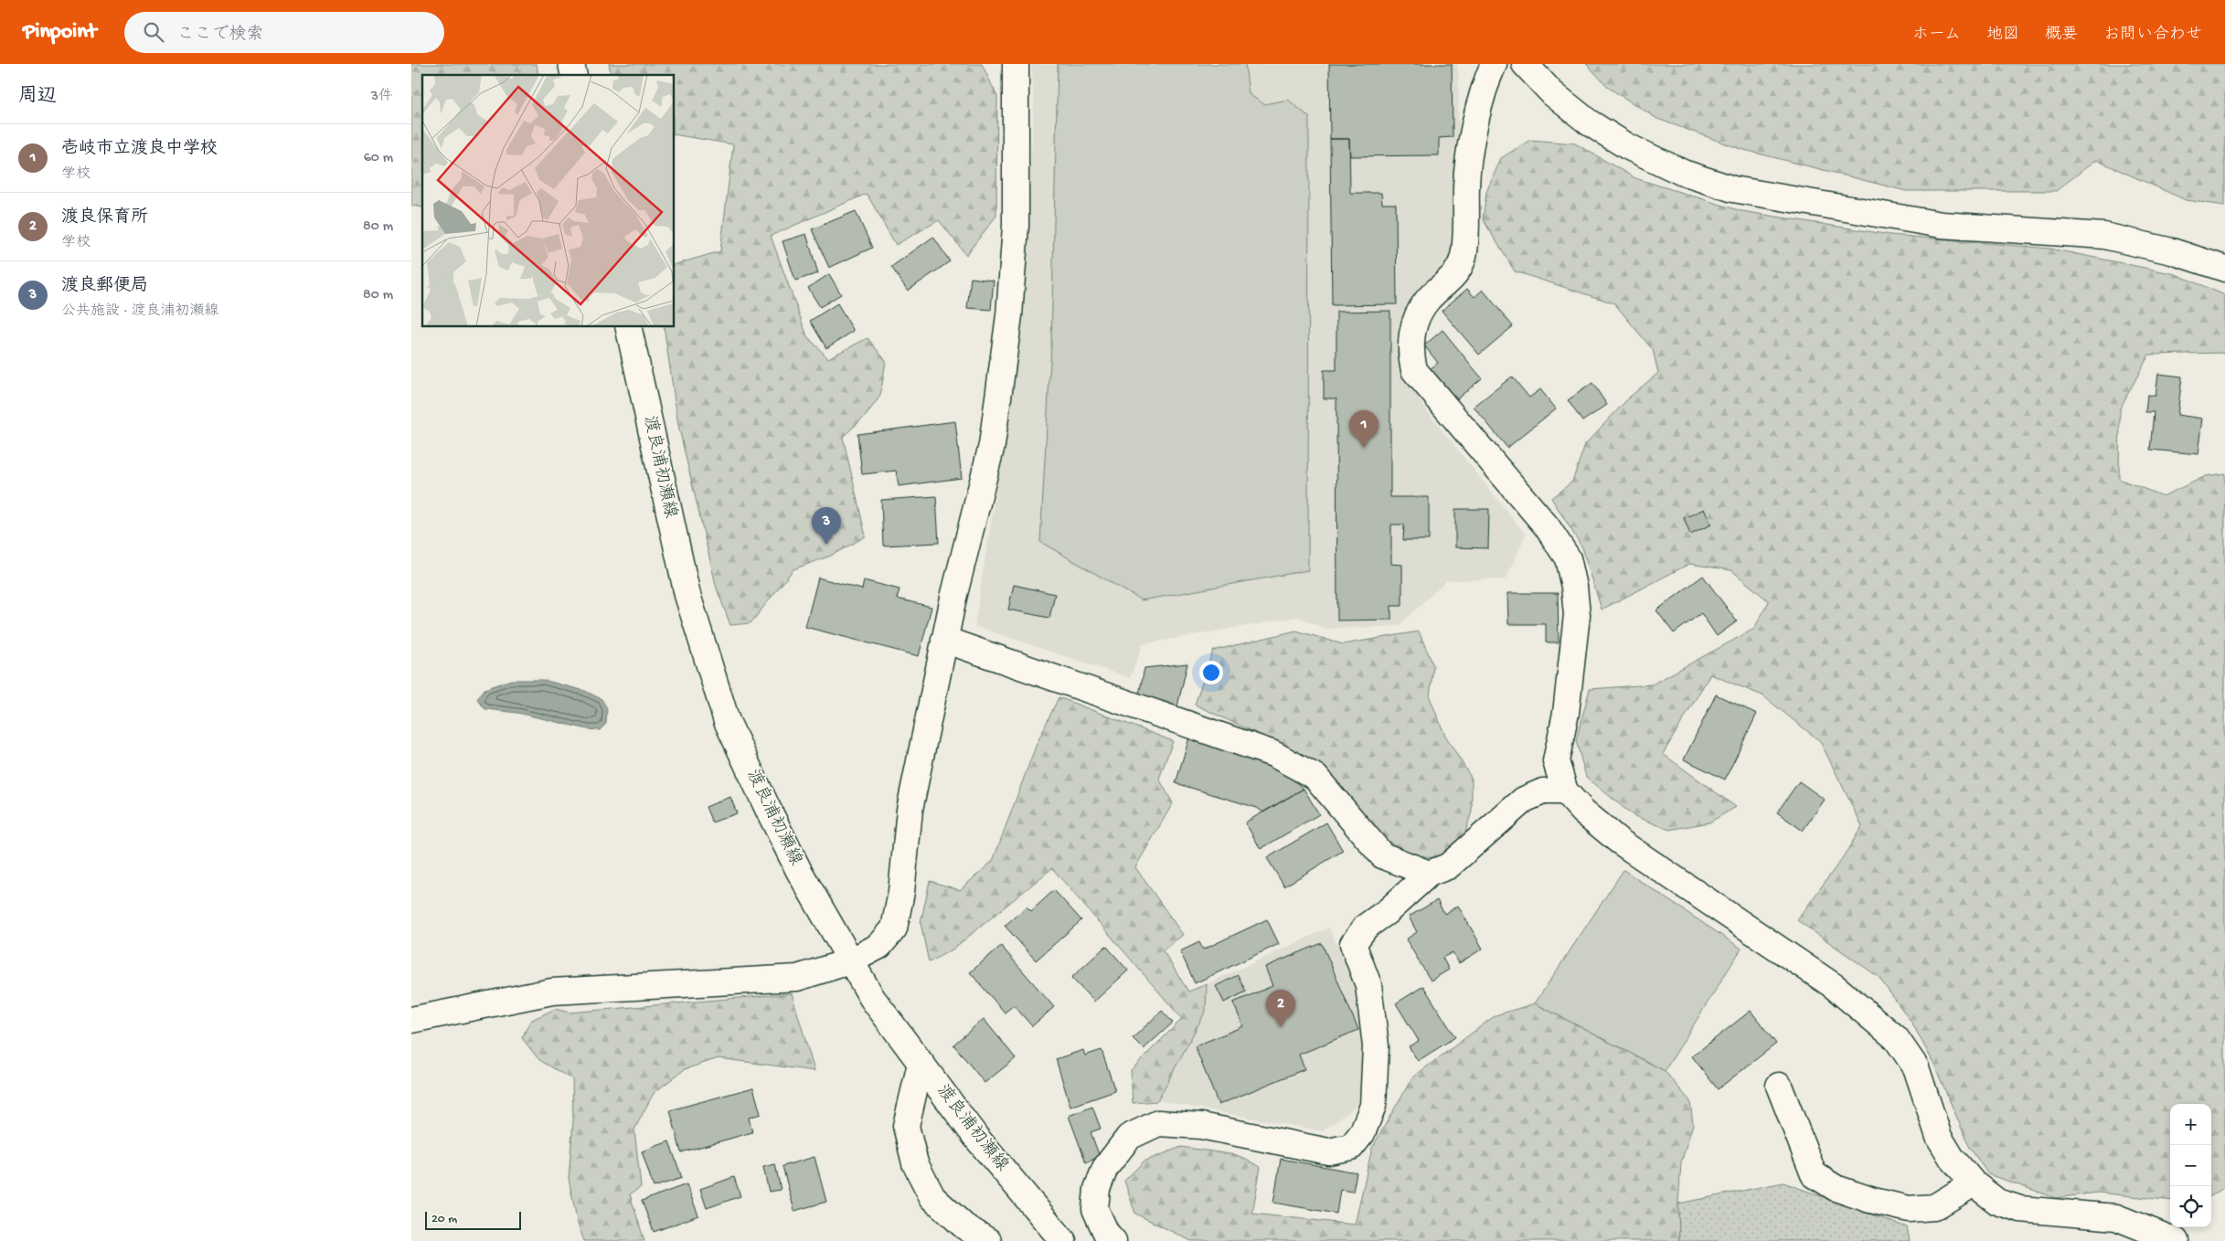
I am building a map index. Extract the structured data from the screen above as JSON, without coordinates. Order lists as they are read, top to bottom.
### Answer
{
  "streets": {
    "street": ["渡良浦初瀬線"]
  },
  "scale_bar": "20 m",
  "page": {
    "header": "Pinpoint",
    "search": "ここで検索",
    "nav": [
      "ホーム",
      "地図",
      "概要",
      "お問い合わせ"
    ],
    "heading": ["周辺", "3件"],
    "list": [
      {
        "mark": "1",
        "name": "壱岐市立渡良中学校",
        "note": "学校",
        "value": "60 m"
      },
      {
        "mark": "2",
        "name": "渡良保育所",
        "note": "学校",
        "value": "80 m"
      },
      {
        "mark": "3",
        "name": "渡良郵便局",
        "note": "公共施設 · 渡良浦初瀬線",
        "value": "80 m"
      }
    ],
    "pins": ["1", "3", "2"],
    "map_buttons": ["+", "−"],
    "scale": "20 m"
  }
}
